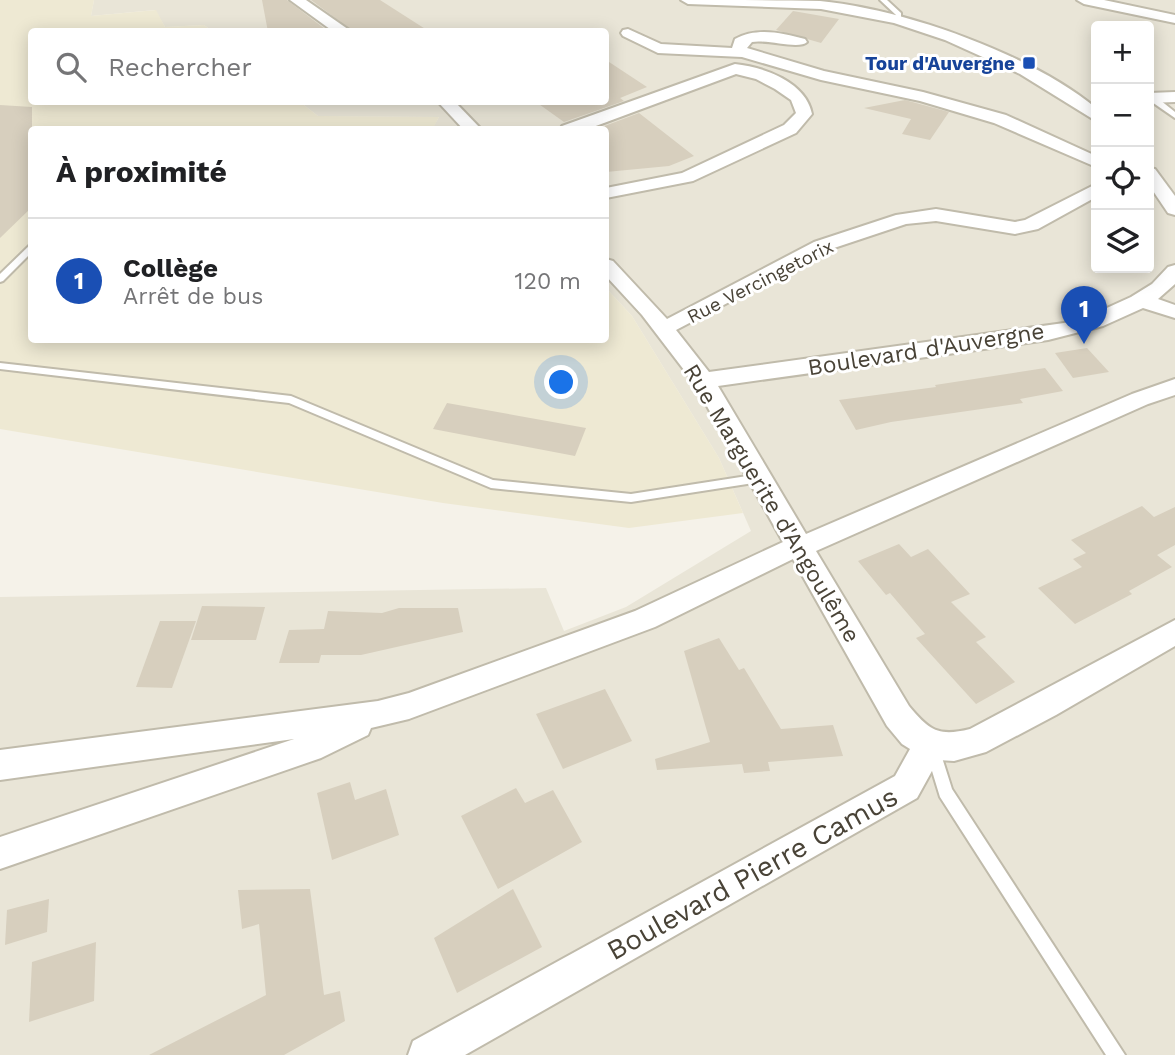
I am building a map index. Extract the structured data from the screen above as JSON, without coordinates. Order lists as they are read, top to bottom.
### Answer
{
  "streets": {
    "street": [
      "Rue Vercingetorix",
      "Boulevard d'Auvergne",
      "Rue Marguerite d'Angoulême",
      "Boulevard Pierre Camus"
    ]
  },
  "crossings": [
    ["Rue Vercingetorix", "Rue Marguerite d'Angoulême"],
    ["Boulevard d'Auvergne", "Rue Marguerite d'Angoulême"],
    ["Rue Marguerite d'Angoulême", "Boulevard Pierre Camus"]
  ],
  "places": {
    "transit": ["Tour d'Auvergne"]
  },
  "page": {
    "map_buttons": ["+", "−"],
    "search": "Rechercher",
    "heading": "À proximité",
    "list": [
      {
        "mark": "1",
        "name": "Collège",
        "note": "Arrêt de bus",
        "value": "120 m"
      }
    ],
    "pins": "1"
  }
}
